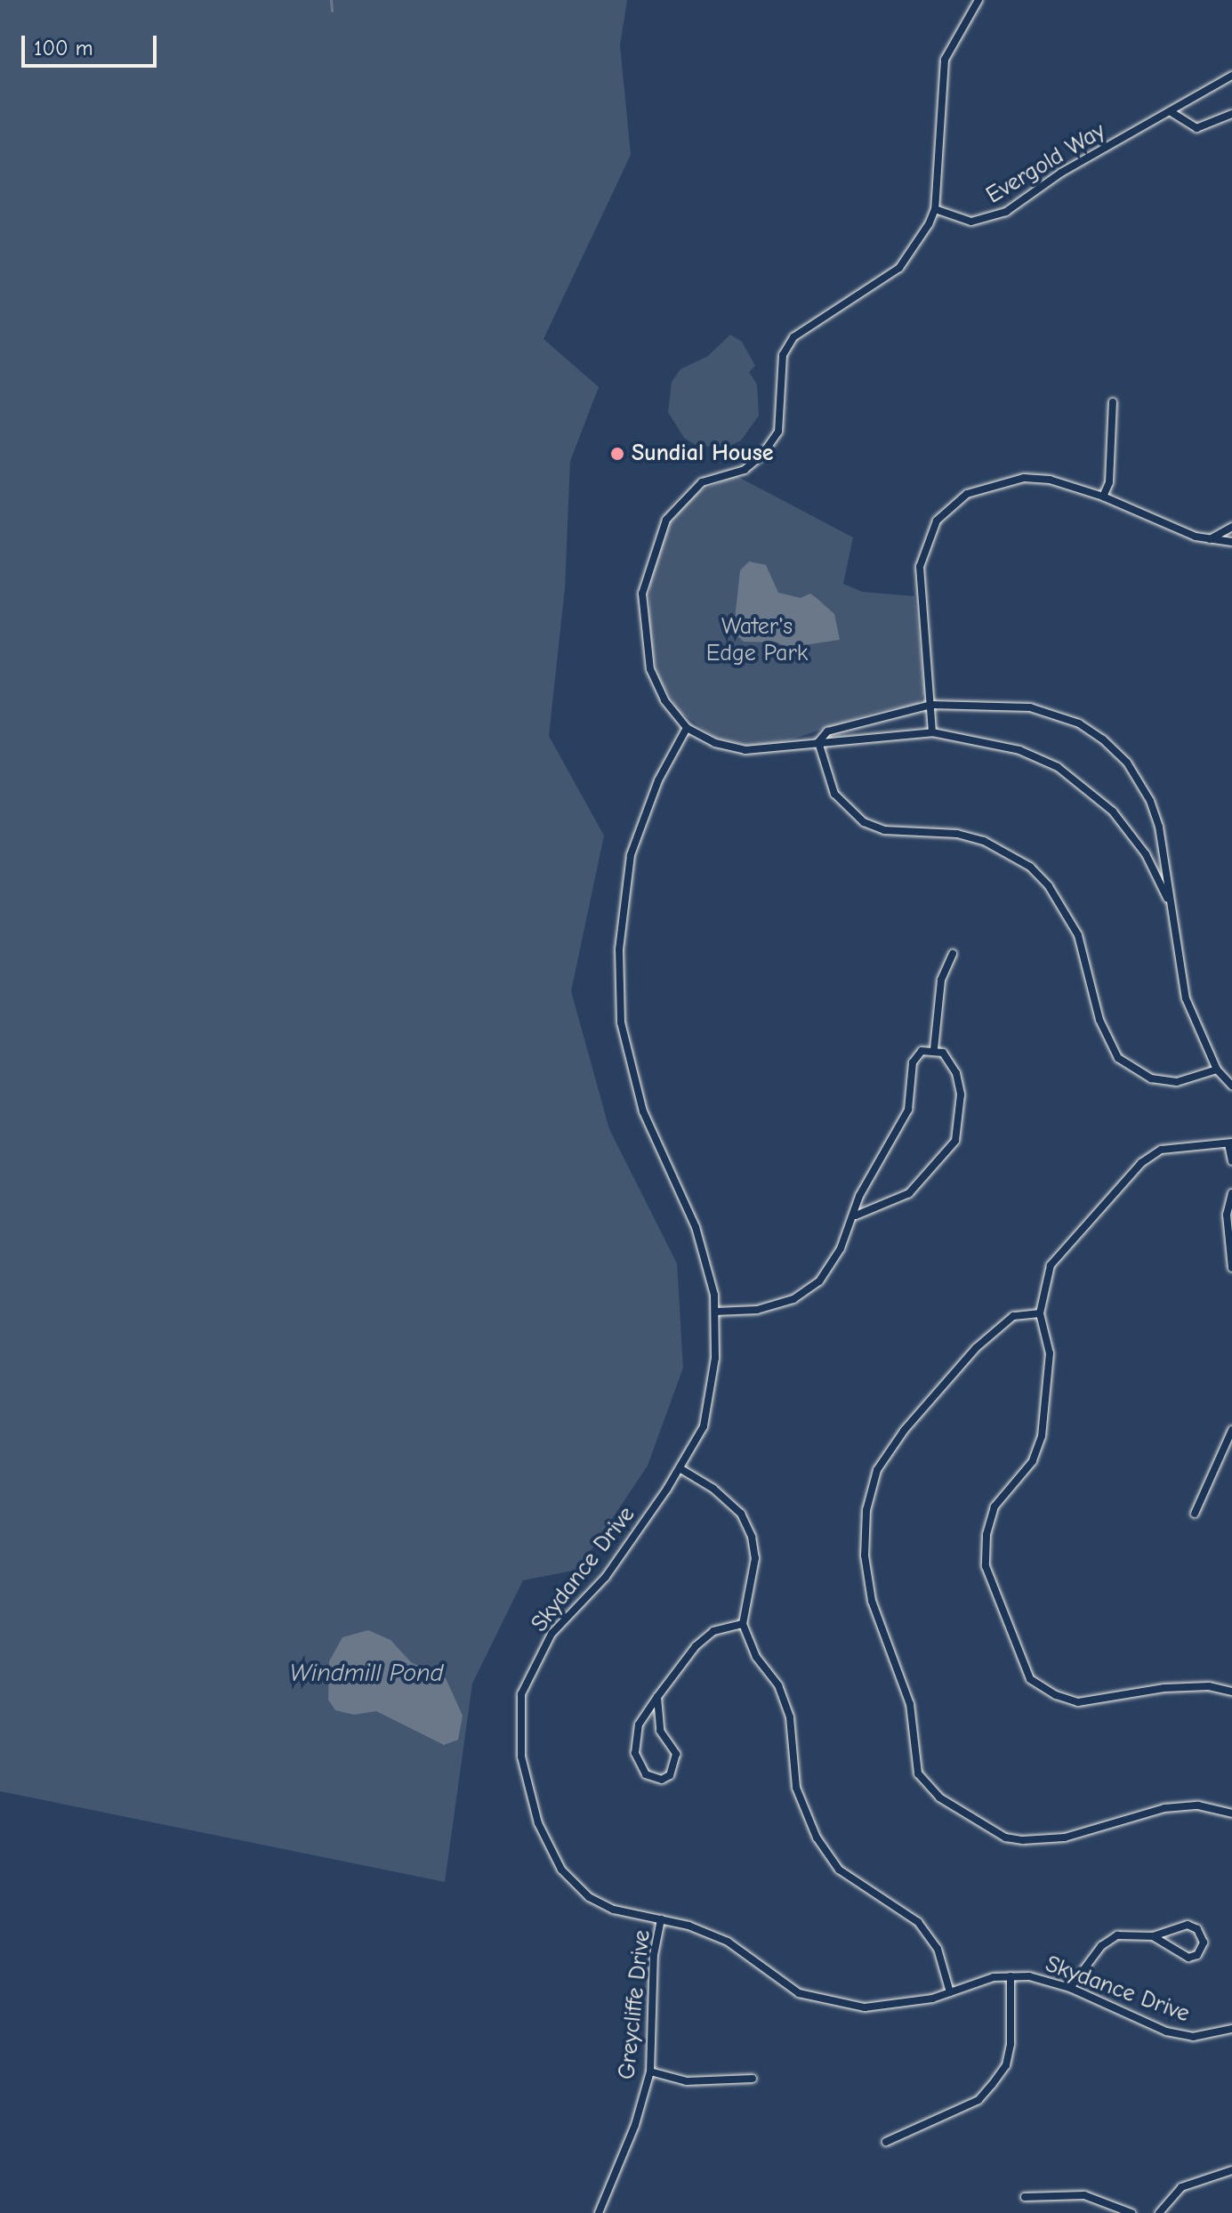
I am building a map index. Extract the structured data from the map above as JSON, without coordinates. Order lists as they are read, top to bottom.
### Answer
{
  "streets": {
    "street": ["Evergold Way", "Skydance Drive", "Greycliffe Drive"]
  },
  "crossings": [
    ["Skydance Drive", "Greycliffe Drive"]
  ],
  "water": ["Windmill Pond"],
  "parks": ["Water's Edge Park"],
  "places": ["Sundial House"],
  "scale_bar": "100 m"
}
